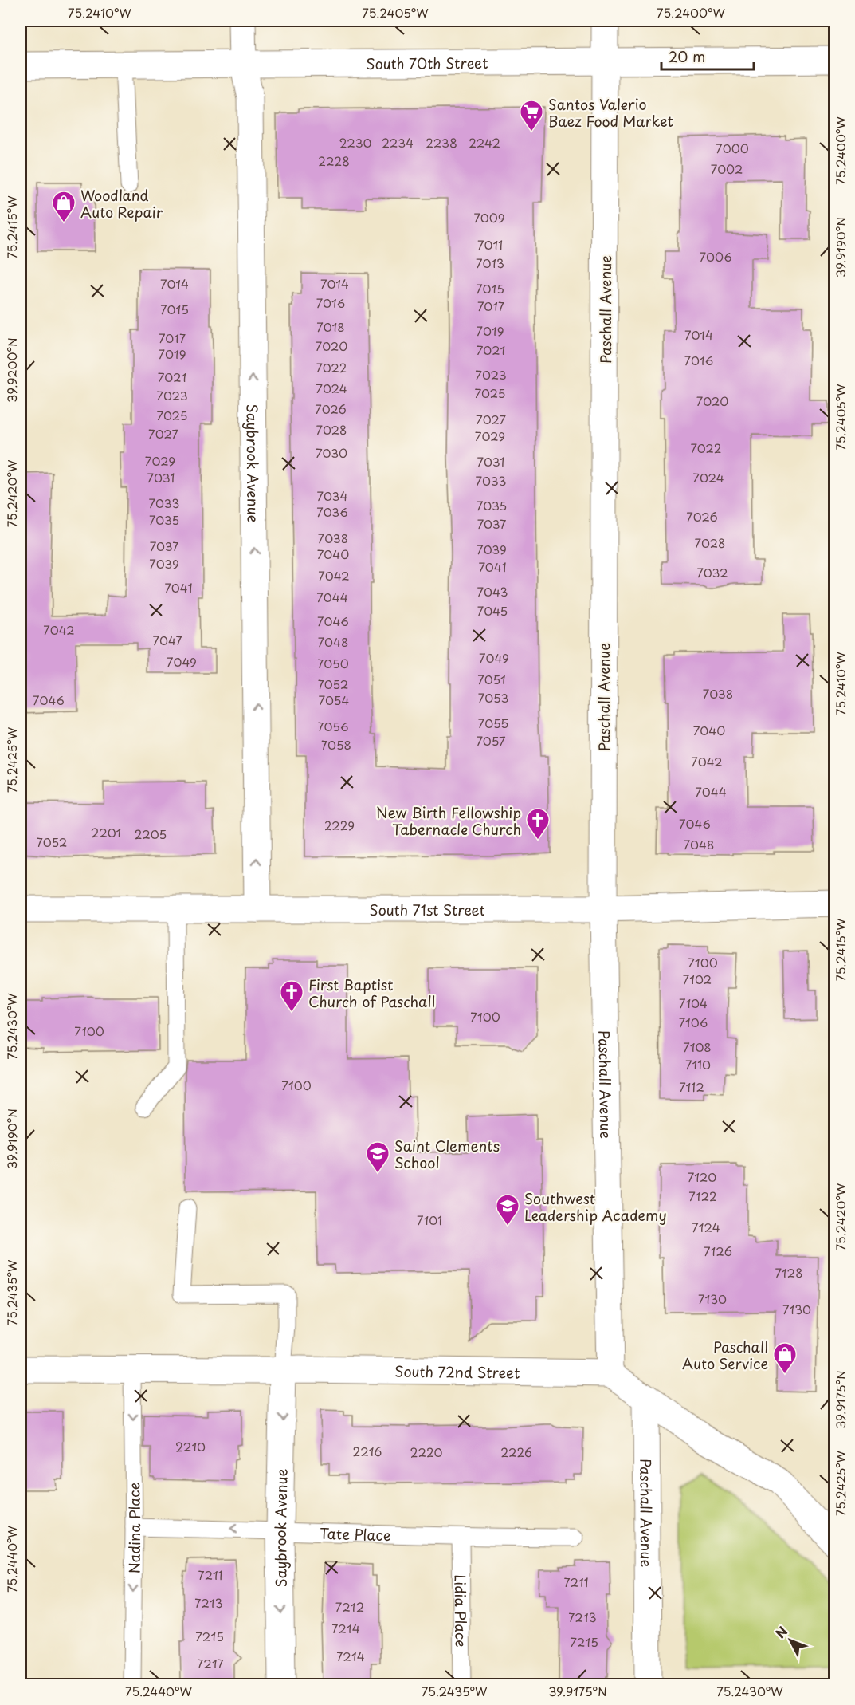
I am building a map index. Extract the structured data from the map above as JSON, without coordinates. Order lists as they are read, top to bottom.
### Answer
{
  "streets": {
    "street": [
      "South 70th Street",
      "Paschall Avenue",
      "Saybrook Avenue",
      "South 71st Street",
      "South 72nd Street"
    ],
    "lane": ["Nadina Place", "Tate Place", "Lidia Place"]
  },
  "crossings": [
    ["South 70th Street", "Paschall Avenue"],
    ["South 70th Street", "Saybrook Avenue"],
    ["Paschall Avenue", "South 71st Street"],
    ["Paschall Avenue", "South 72nd Street"],
    ["Saybrook Avenue", "South 71st Street"],
    ["Saybrook Avenue", "South 72nd Street"],
    ["Saybrook Avenue", "Tate Place"],
    ["South 72nd Street", "Nadina Place"],
    ["Nadina Place", "Tate Place"],
    ["Tate Place", "Lidia Place"]
  ],
  "one_way": ["Nadina Place"],
  "places": {
    "supermarket": ["Santos Valerio Baez Food Market"],
    "shop": ["Woodland Auto Repair", "Paschall Auto Service"],
    "church": ["New Birth Fellowship Tabernacle Church", "First Baptist Church of Paschall"],
    "school or university": ["Saint Clements School", "Southwest Leadership Academy"]
  },
  "house_numbers": [
    "2230",
    "2234",
    "2238",
    "2242",
    "7000",
    "2228",
    "7002",
    "7009",
    "7011",
    "7006",
    "7013",
    "7014",
    "7014",
    "7015",
    "7016",
    "7017",
    "7015",
    "7018",
    "7019",
    "7014",
    "7017",
    "7020",
    "7021",
    "7019",
    "7016",
    "7022",
    "7023",
    "7021",
    "7024",
    "7025",
    "7023",
    "7020",
    "7026",
    "7025",
    "7027",
    "7028",
    "7027",
    "7029",
    "7022",
    "7030",
    "7029",
    "7031",
    "7031",
    "7024",
    "7033",
    "7034",
    "7033",
    "7035",
    "7036",
    "7026",
    "7035",
    "7037",
    "7038",
    "7028",
    "7037",
    "7039",
    "7040",
    "7039",
    "7041",
    "7032",
    "7042",
    "7041",
    "7043",
    "7044",
    "7045",
    "7046",
    "7042",
    "7047",
    "7048",
    "7049",
    "7049",
    "7050",
    "7051",
    "7052",
    "7038",
    "7053",
    "7046",
    "7054",
    "7055",
    "7056",
    "7040",
    "7057",
    "7058",
    "7042",
    "7044",
    "7046",
    "2229",
    "2201",
    "2205",
    "7052",
    "7048",
    "7100",
    "7102",
    "7104",
    "7100",
    "7106",
    "7100",
    "7108",
    "7110",
    "7100",
    "7112",
    "7120",
    "7122",
    "7101",
    "7124",
    "7126",
    "7128",
    "7130",
    "7130",
    "2210",
    "2216",
    "2220",
    "2226",
    "7211",
    "7211",
    "7213",
    "7212",
    "7213",
    "7214",
    "7215",
    "7215",
    "7214",
    "7217"
  ],
  "scale_bar": "20 m",
  "north": "top left",
  "coordinates": [
    "75.2410°W",
    "75.2405°W",
    "75.2400°W",
    "75.2415°W",
    "39.9190°N",
    "39.9200°N",
    "75.2420°W",
    "75.2425°W",
    "75.2430°W",
    "75.2435°W",
    "39.9175°N",
    "75.2440°W"
  ]
}
